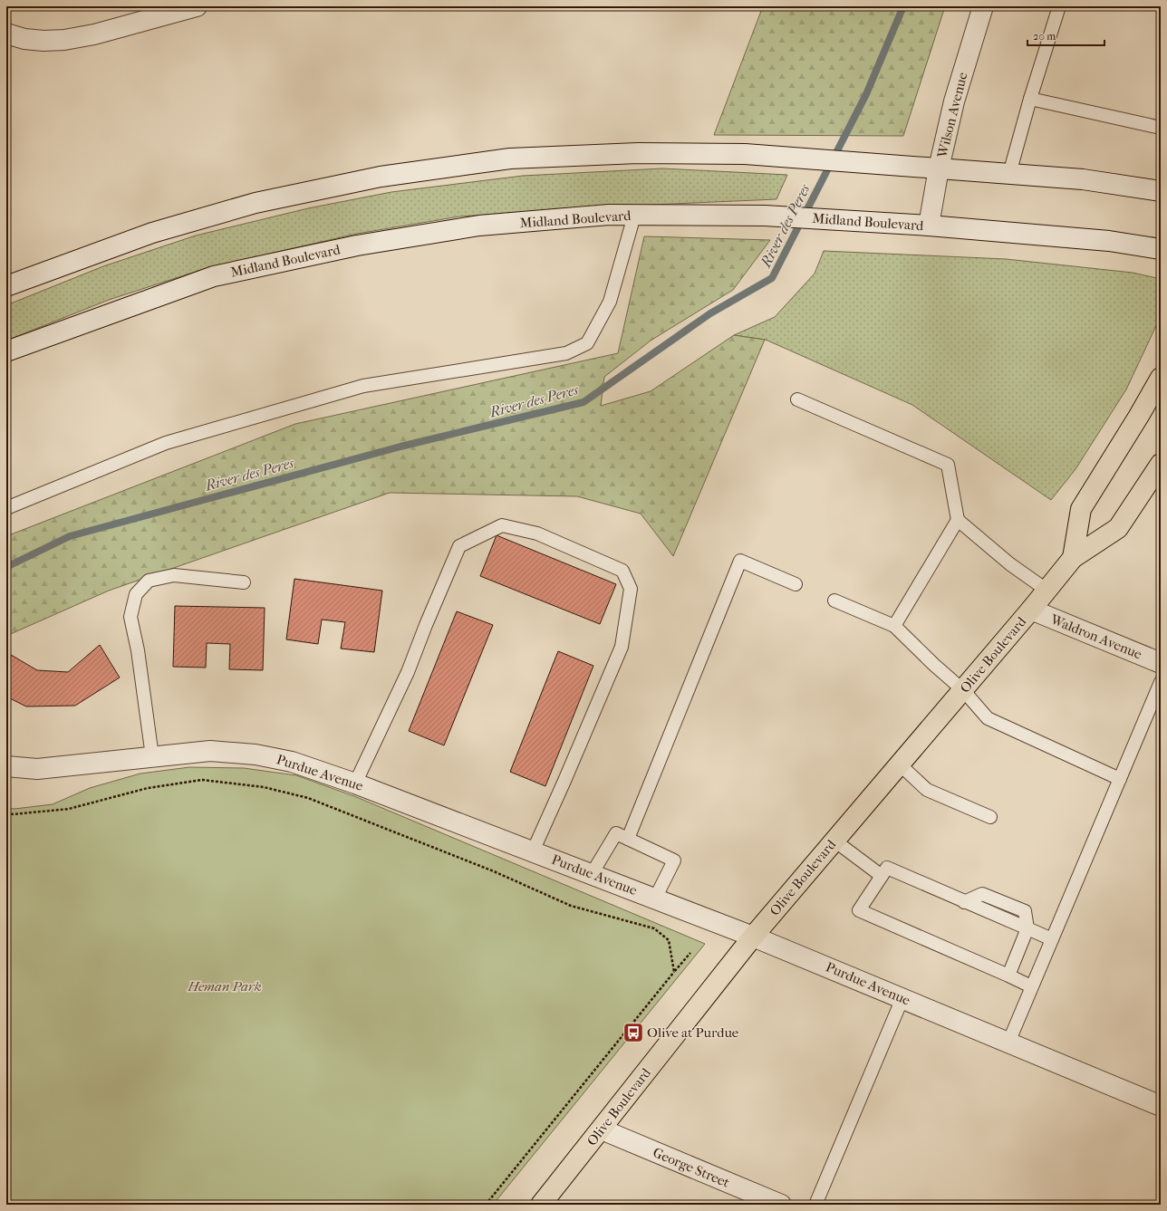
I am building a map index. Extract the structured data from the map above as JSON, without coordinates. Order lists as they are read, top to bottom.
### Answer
{
  "streets": {
    "main road": [
      "Wilson Avenue",
      "Midland Boulevard",
      "Waldron Avenue",
      "Olive Boulevard",
      "Purdue Avenue",
      "George Street"
    ]
  },
  "crossings": [
    ["Wilson Avenue", "Midland Boulevard"],
    ["Waldron Avenue", "Olive Boulevard"],
    ["Olive Boulevard", "Purdue Avenue"],
    ["Olive Boulevard", "George Street"]
  ],
  "water": ["River des Peres"],
  "parks": ["Heman Park"],
  "places": {
    "bus stop": ["Olive at Purdue"]
  },
  "scale_bar": "20 m"
}
